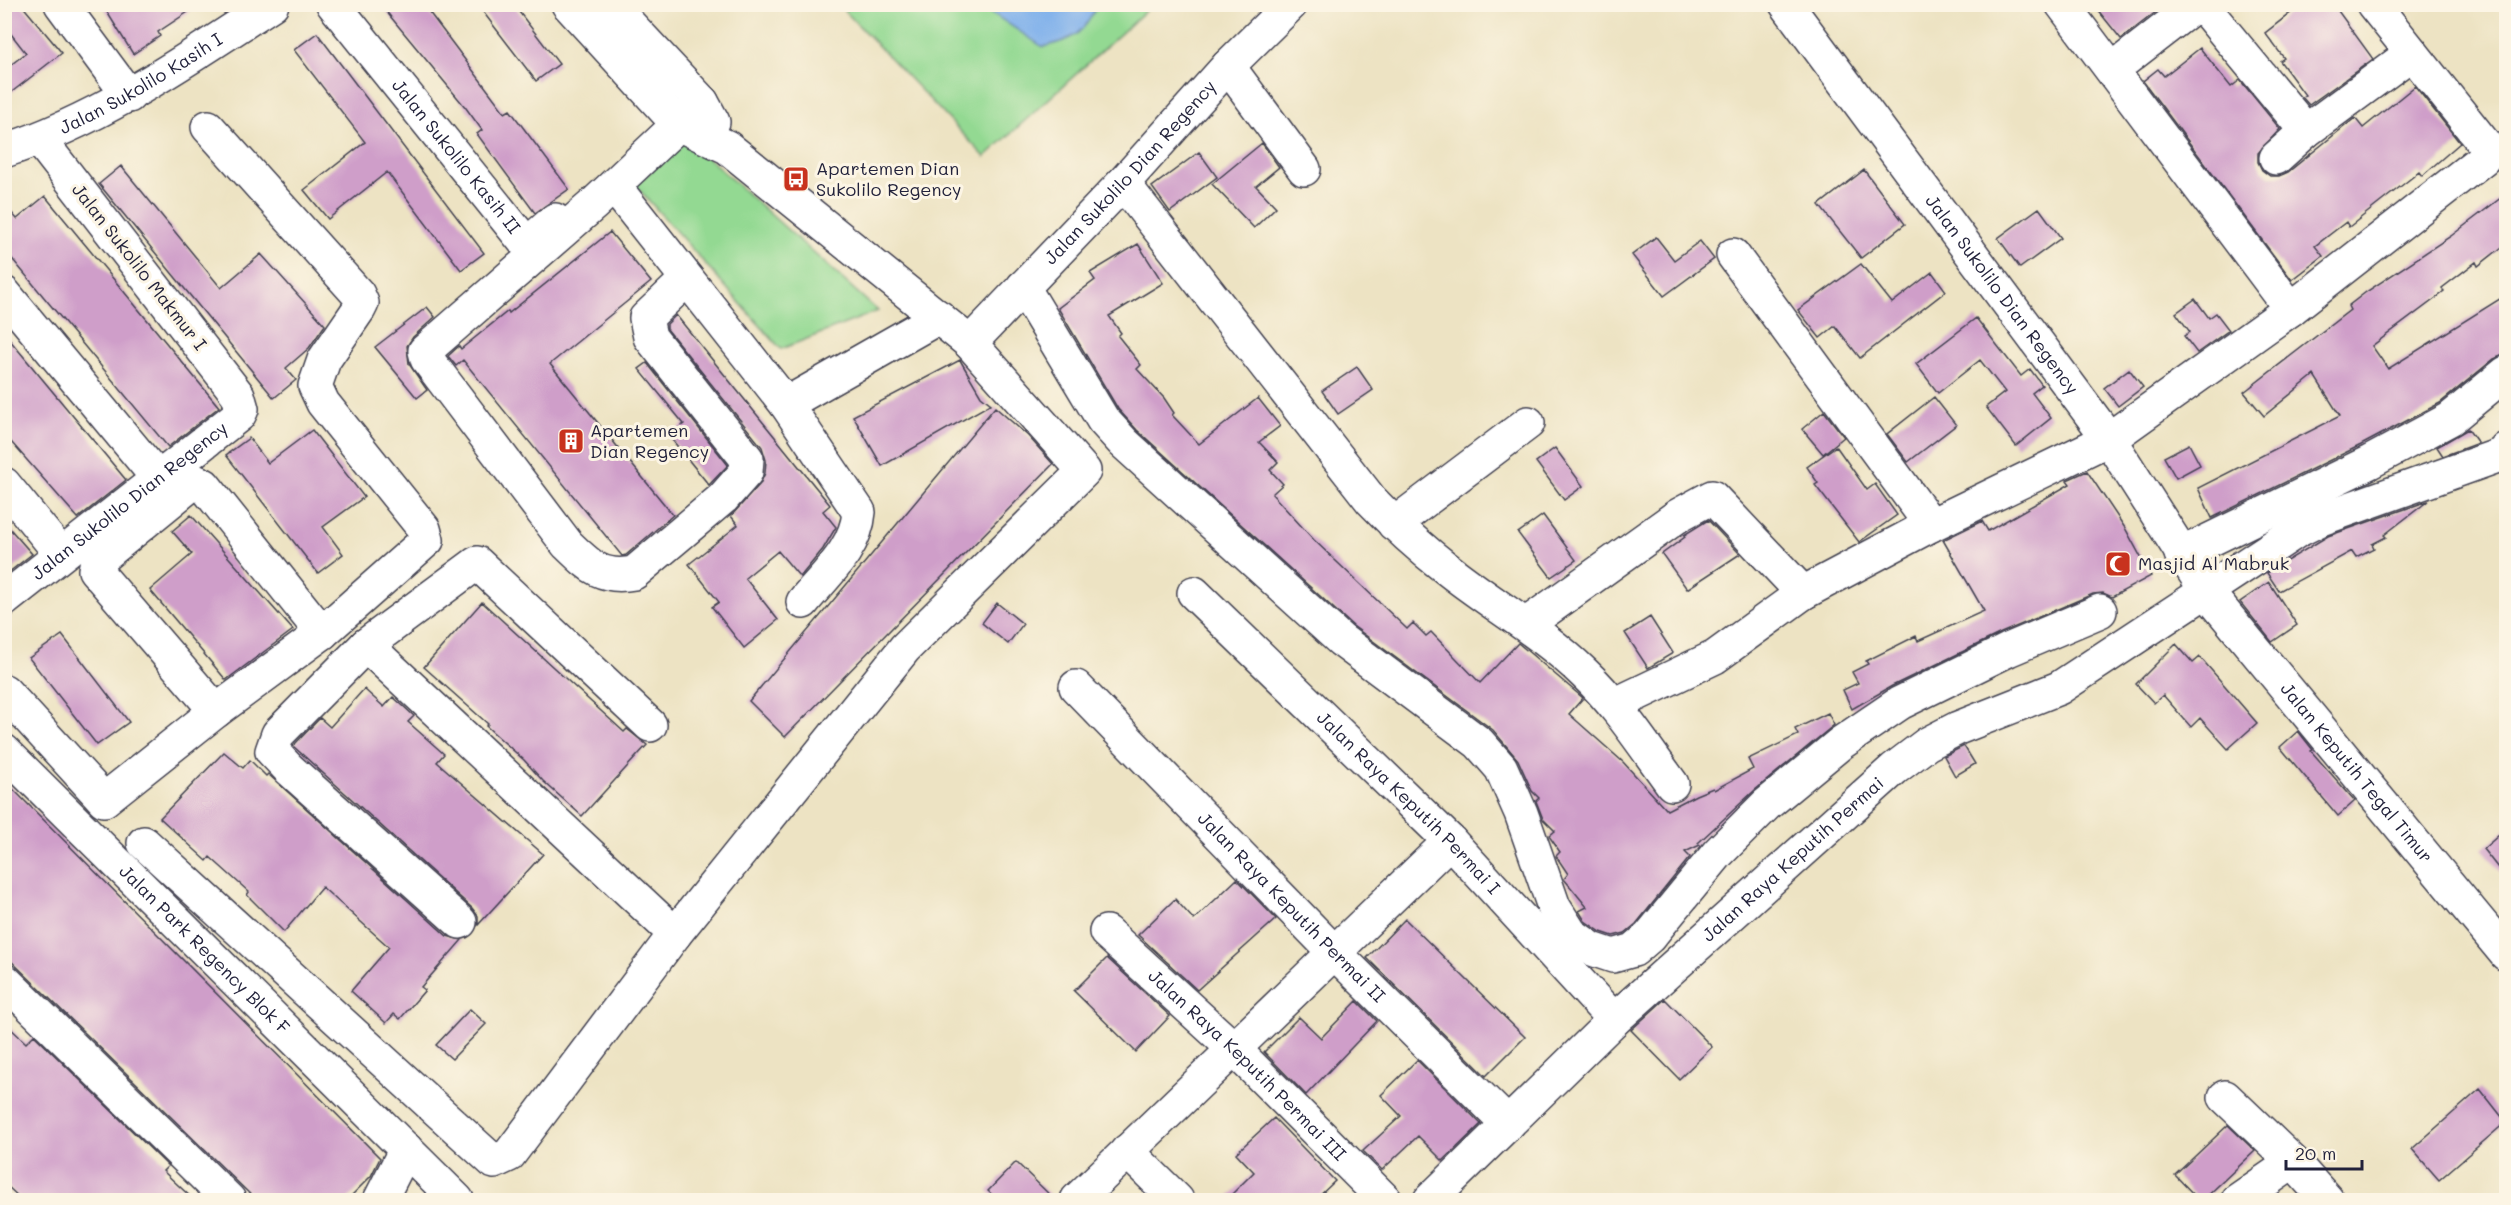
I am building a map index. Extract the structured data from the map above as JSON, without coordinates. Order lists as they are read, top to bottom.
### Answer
{
  "streets": {
    "street": [
      "Jalan Sukolilo Kasih I",
      "Jalan Sukolilo Kasih II",
      "Jalan Sukolilo Dian Regency",
      "Jalan Sukolilo Makmur I",
      "Jalan Keputih Tegal Timur",
      "Jalan Raya Keputih Permai I",
      "Jalan Raya Keputih Permai",
      "Jalan Raya Keputih Permai II",
      "Jalan Park Regency Blok F",
      "Jalan Raya Keputih Permai III"
    ]
  },
  "crossings": [
    ["Jalan Sukolilo Kasih I", "Jalan Sukolilo Makmur I"],
    ["Jalan Sukolilo Dian Regency", "Jalan Sukolilo Makmur I"],
    ["Jalan Sukolilo Dian Regency", "Jalan Keputih Tegal Timur"],
    ["Jalan Sukolilo Dian Regency", "Jalan Raya Keputih Permai"],
    ["Jalan Keputih Tegal Timur", "Jalan Raya Keputih Permai"],
    ["Jalan Raya Keputih Permai I", "Jalan Raya Keputih Permai"],
    ["Jalan Raya Keputih Permai", "Jalan Raya Keputih Permai II"]
  ],
  "places": {
    "bus stop": ["Apartemen Dian Sukolilo Regency"],
    "building": ["Apartemen Dian Regency"],
    "mosque": ["Masjid Al Mabruk"]
  },
  "scale_bar": "20 m"
}
